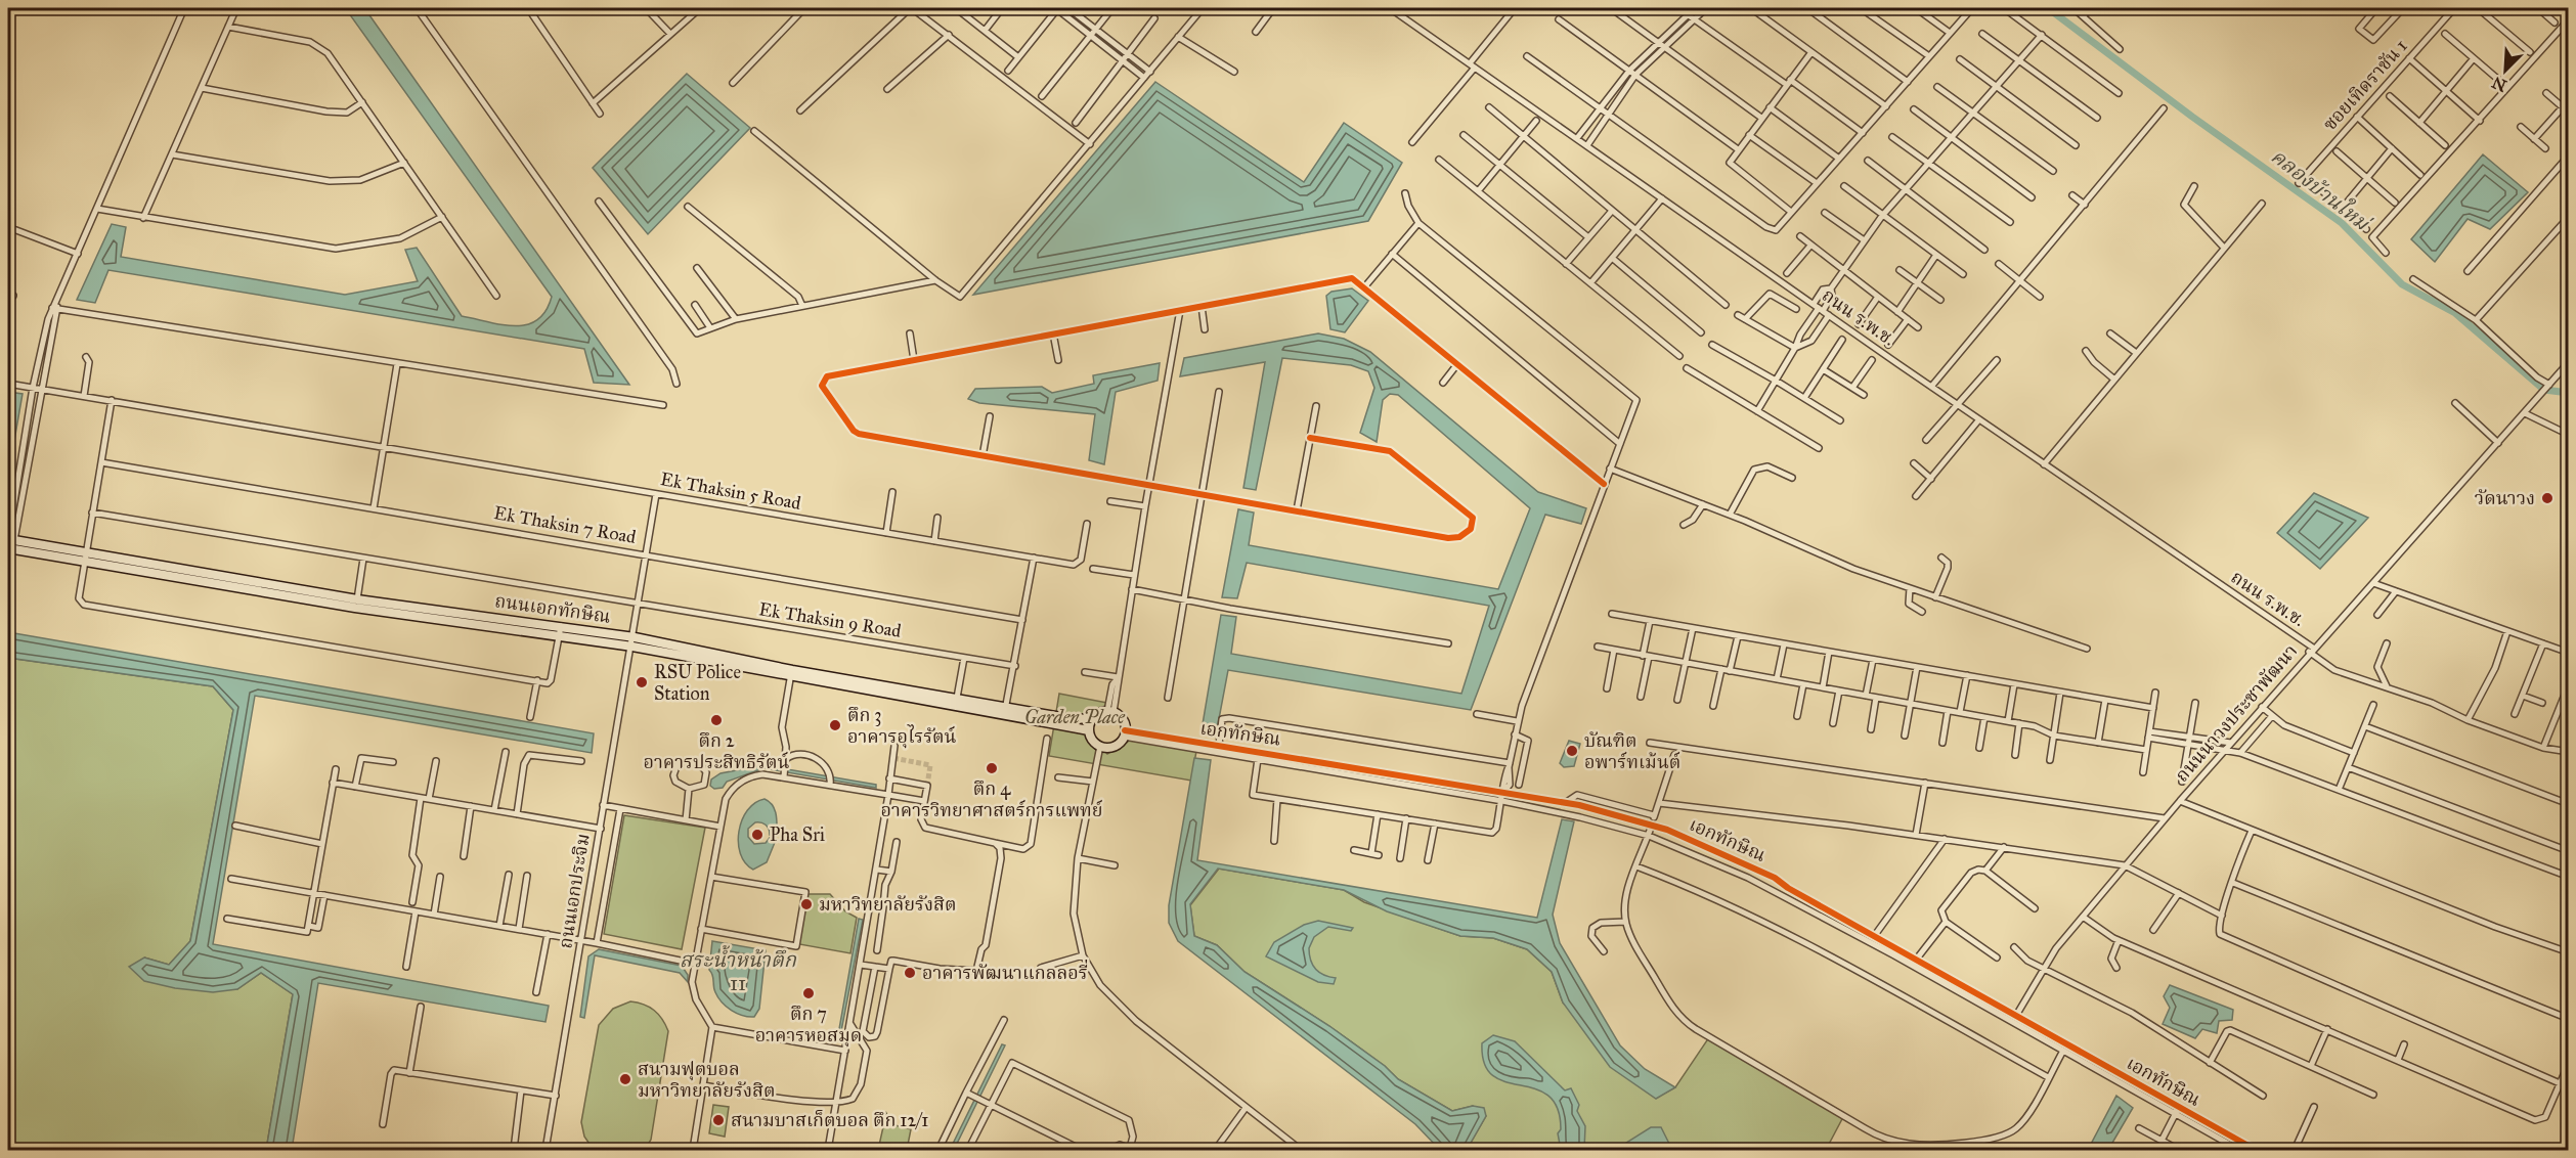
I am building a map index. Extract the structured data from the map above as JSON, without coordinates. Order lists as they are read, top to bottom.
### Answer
{
  "streets": {
    "street": [
      "ซอยเทิดราชัน 1",
      "ถนน ร.พ.ช.",
      "Ek Thaksin 5 Road",
      "Ek Thaksin 7 Road",
      "ถนนเอกทักษิณ",
      "Ek Thaksin 9 Road",
      "ถนนนาวงประชาพัฒนา",
      "เอกทักษิณ",
      "ถนนเอกประจิม"
    ]
  },
  "crossings": [
    ["ถนน ร.พ.ช.", "ถนนนาวงประชาพัฒนา"],
    ["Ek Thaksin 5 Road", "ถนนเอกประจิม"],
    ["Ek Thaksin 7 Road", "ถนนเอกประจิม"],
    ["ถนนเอกทักษิณ", "เอกทักษิณ"],
    ["ถนนเอกทักษิณ", "ถนนเอกประจิม"],
    ["Ek Thaksin 9 Road", "ถนนเอกประจิม"],
    ["ถนนนาวงประชาพัฒนา", "เอกทักษิณ"]
  ],
  "water": ["คลองบ้านใหม่", "สระน้ำหน้าตึก 11"],
  "parks": ["Garden Place"],
  "places": [
    "วัดนาวง",
    "RSU Police Station",
    "ตึก 2 อาคารประสิทธิรัตน์",
    "ตึก 3 อาคารอุไรรัตน์",
    "บัณฑิต อพาร์ทเม้นต์",
    "ตึก 4 อาคารวิทยาศาสตร์การแพทย์",
    "Pha Sri",
    "มหาวิทยาลัยรังสิต",
    "อาคารพัฒนาแกลลอรี่",
    "ตึก 7 อาคารหอสมุด",
    "สนามฟุตบอล มหาวิทยาลัยรังสิต",
    "สนามบาสเก็ตบอล ตึก 12/1"
  ],
  "north": "bottom left"
}
